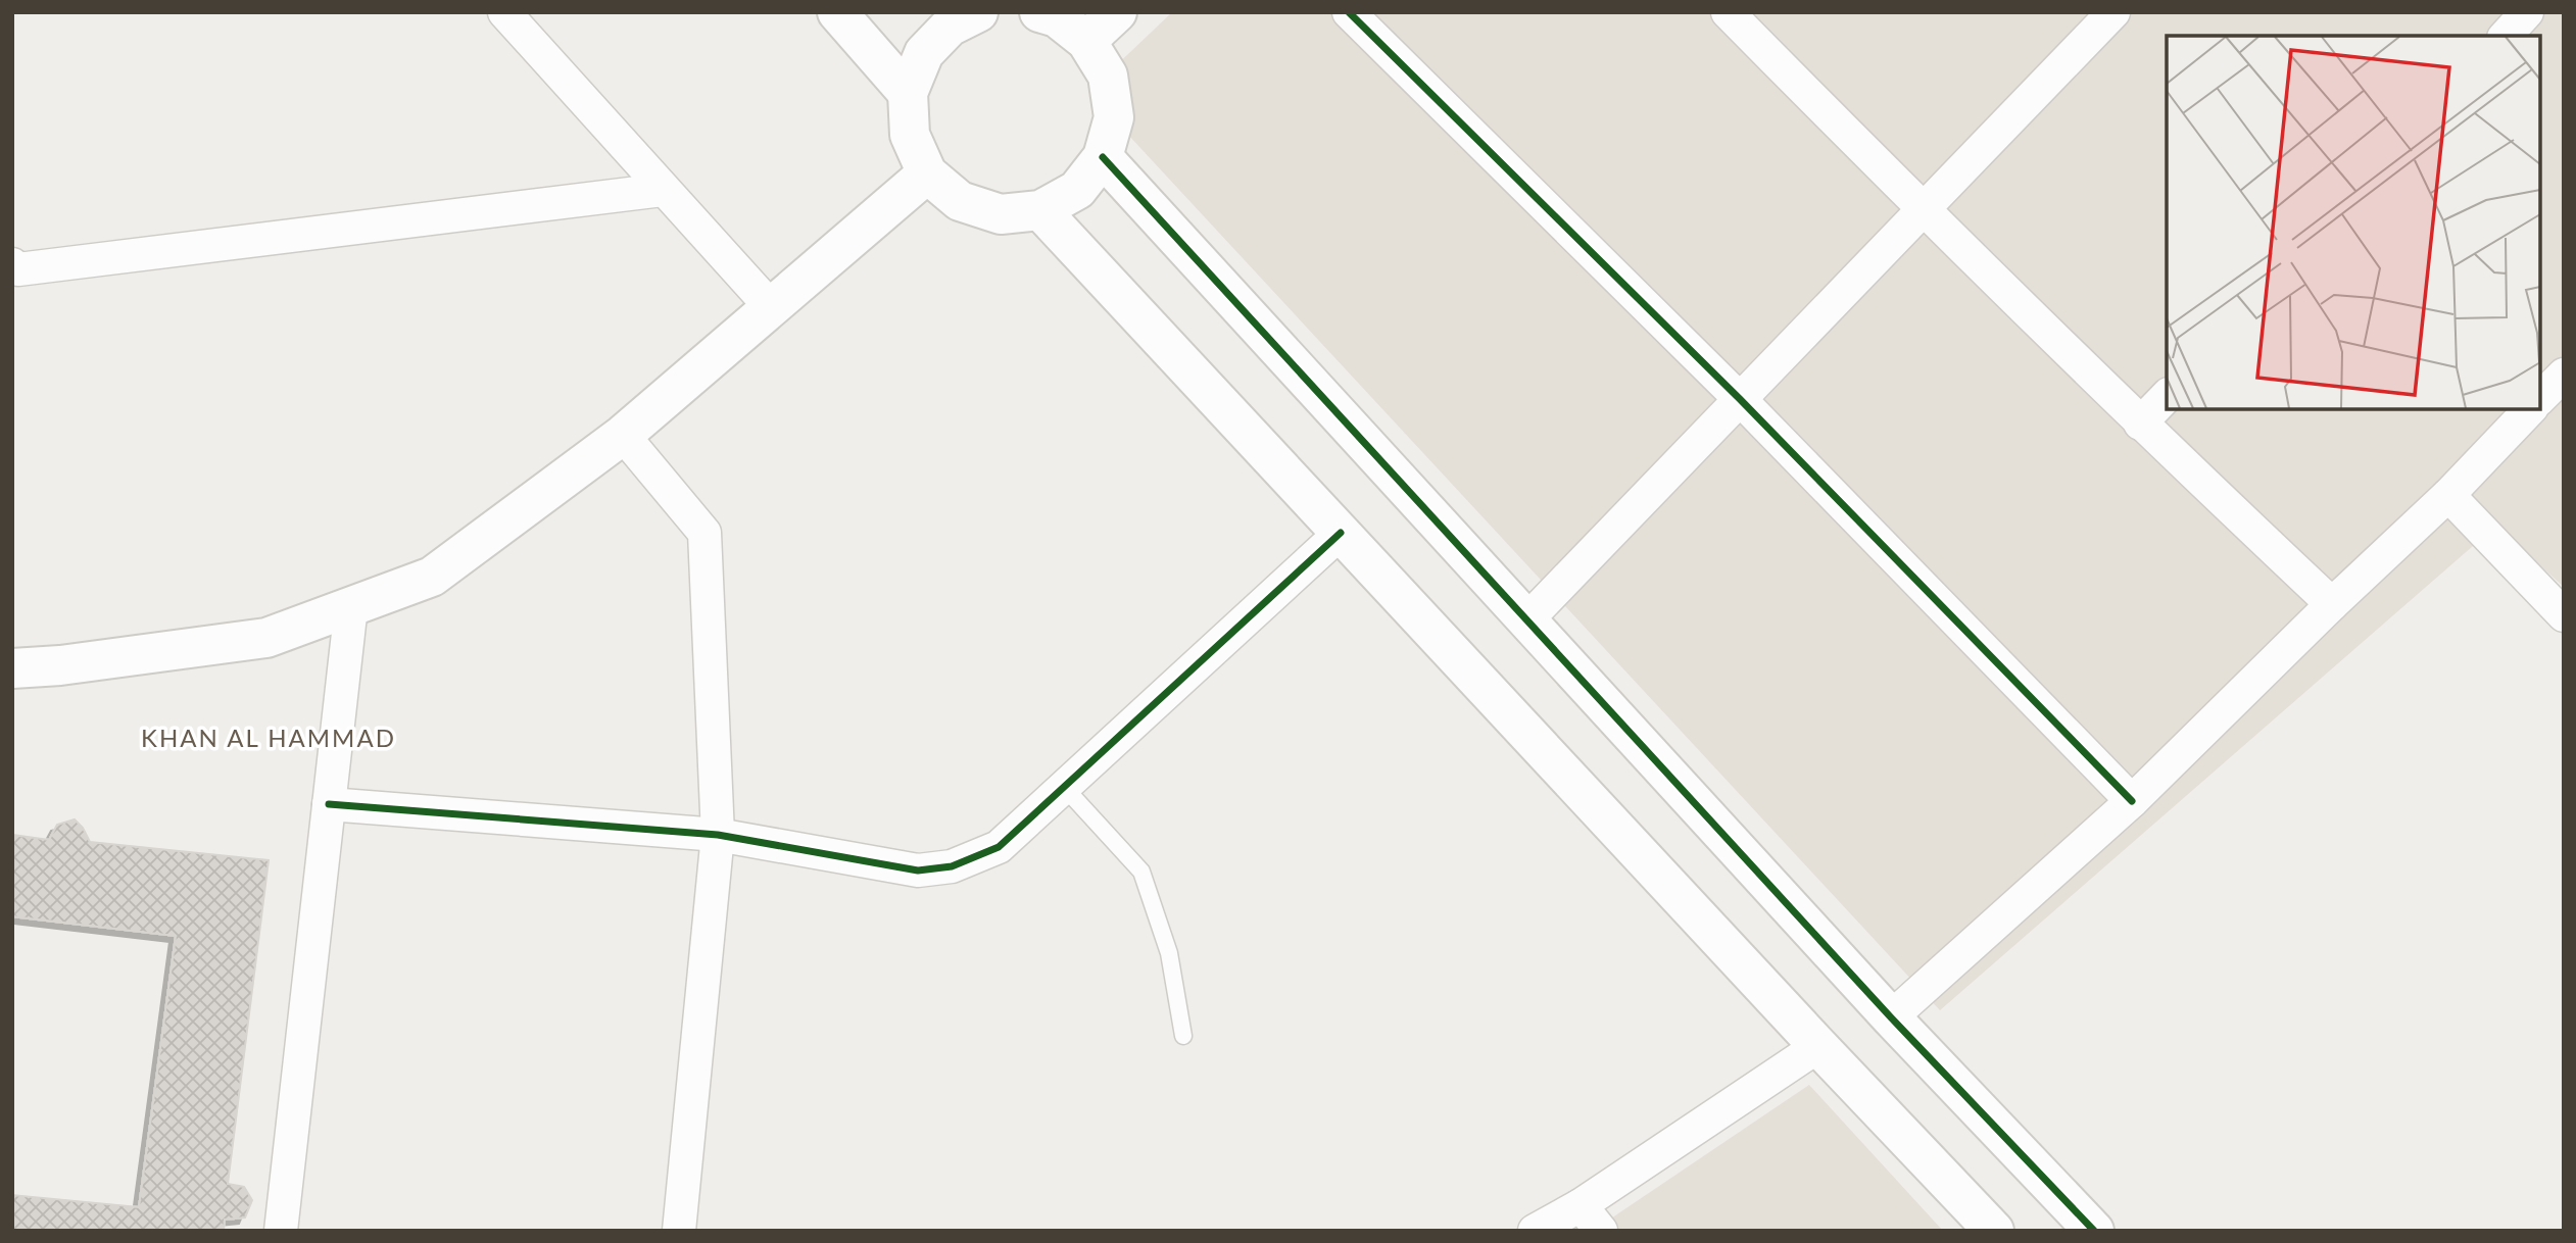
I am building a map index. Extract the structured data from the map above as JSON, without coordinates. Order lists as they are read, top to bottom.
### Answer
{
  "districts": ["KHAN AL HAMMAD"]
}
